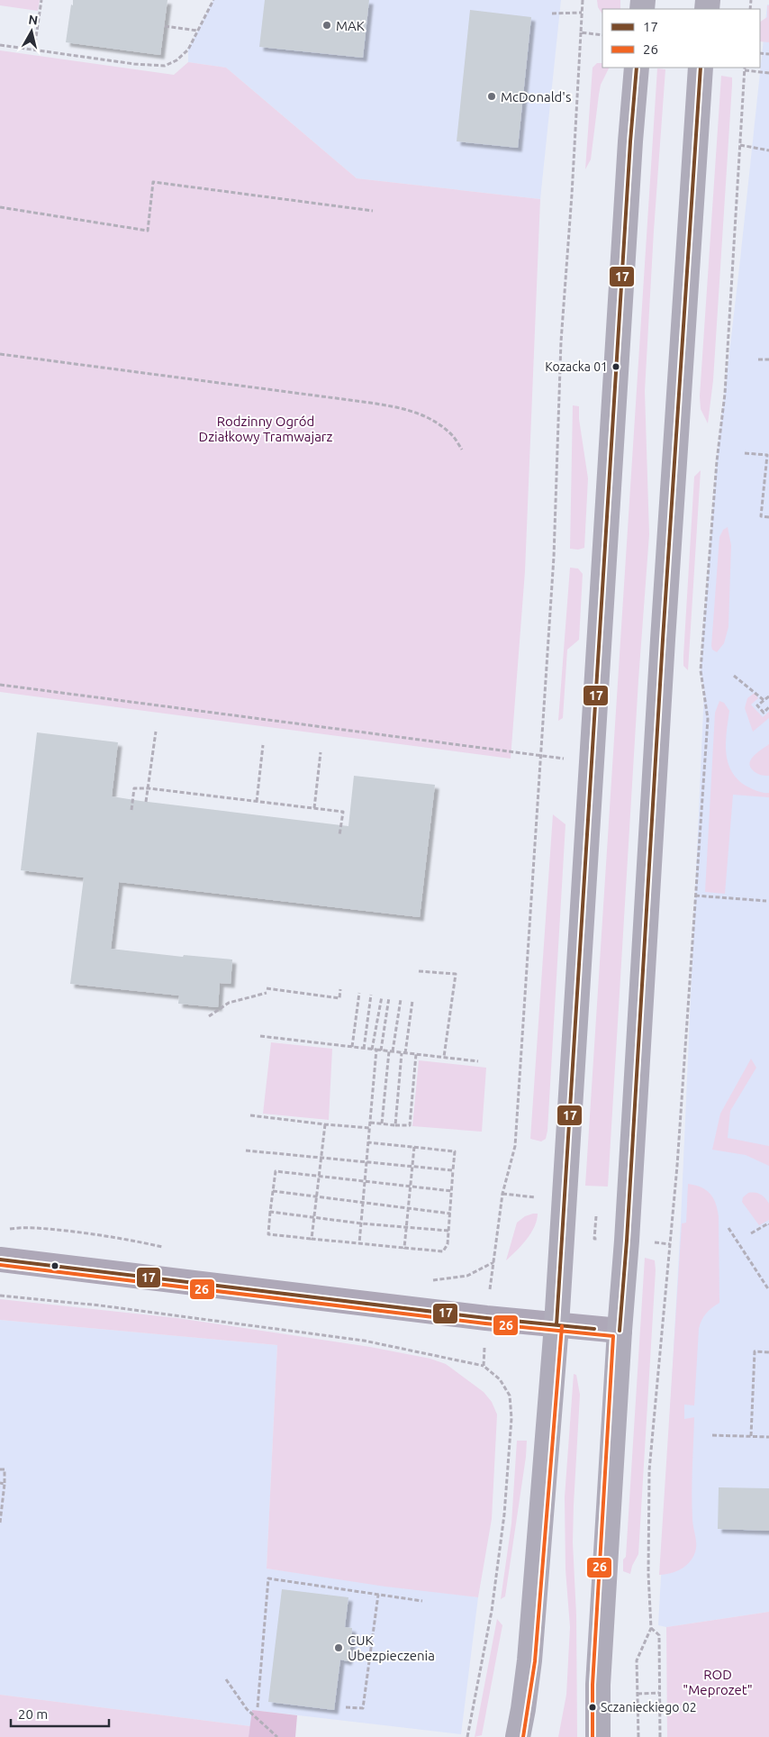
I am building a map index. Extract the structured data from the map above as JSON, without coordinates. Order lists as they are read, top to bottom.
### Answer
{
  "parks": ["Rodzinny Ogród Działkowy Tramwajarz", "ROD \"Meprozet\""],
  "places": [
    "MAK",
    "McDonald's",
    "Kozacka 01",
    "CUK Ubezpieczenia",
    "Sczanieckiego 02"
  ],
  "lines": ["transit line 17", "transit line 26"],
  "legend": ["17", "26"],
  "scale_bar": "20 m",
  "north": "top"
}
